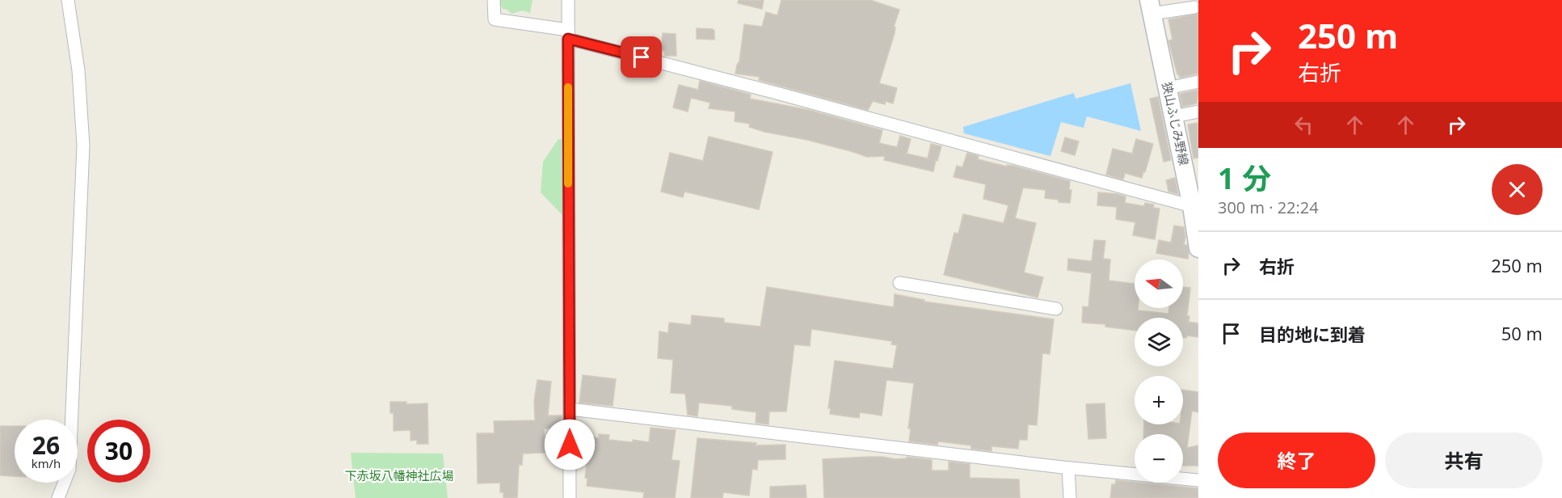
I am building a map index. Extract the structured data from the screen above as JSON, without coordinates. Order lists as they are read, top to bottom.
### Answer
{
  "streets": {
    "main road": ["狭山ふじみ野線"]
  },
  "parks": ["下赤坂八幡神社広場"],
  "north": "left",
  "page": {
    "turn": ["250 m", "右折"],
    "heading": ["1 分", "300 m · 22:24"],
    "list": [
      {
        "name": "右折",
        "value": "250 m"
      },
      {
        "name": "目的地に到着",
        "value": "50 m"
      }
    ],
    "map_buttons": ["+", "−"],
    "speed": "26 km/h",
    "limit": "30",
    "buttons": ["終了", "共有"]
  }
}
